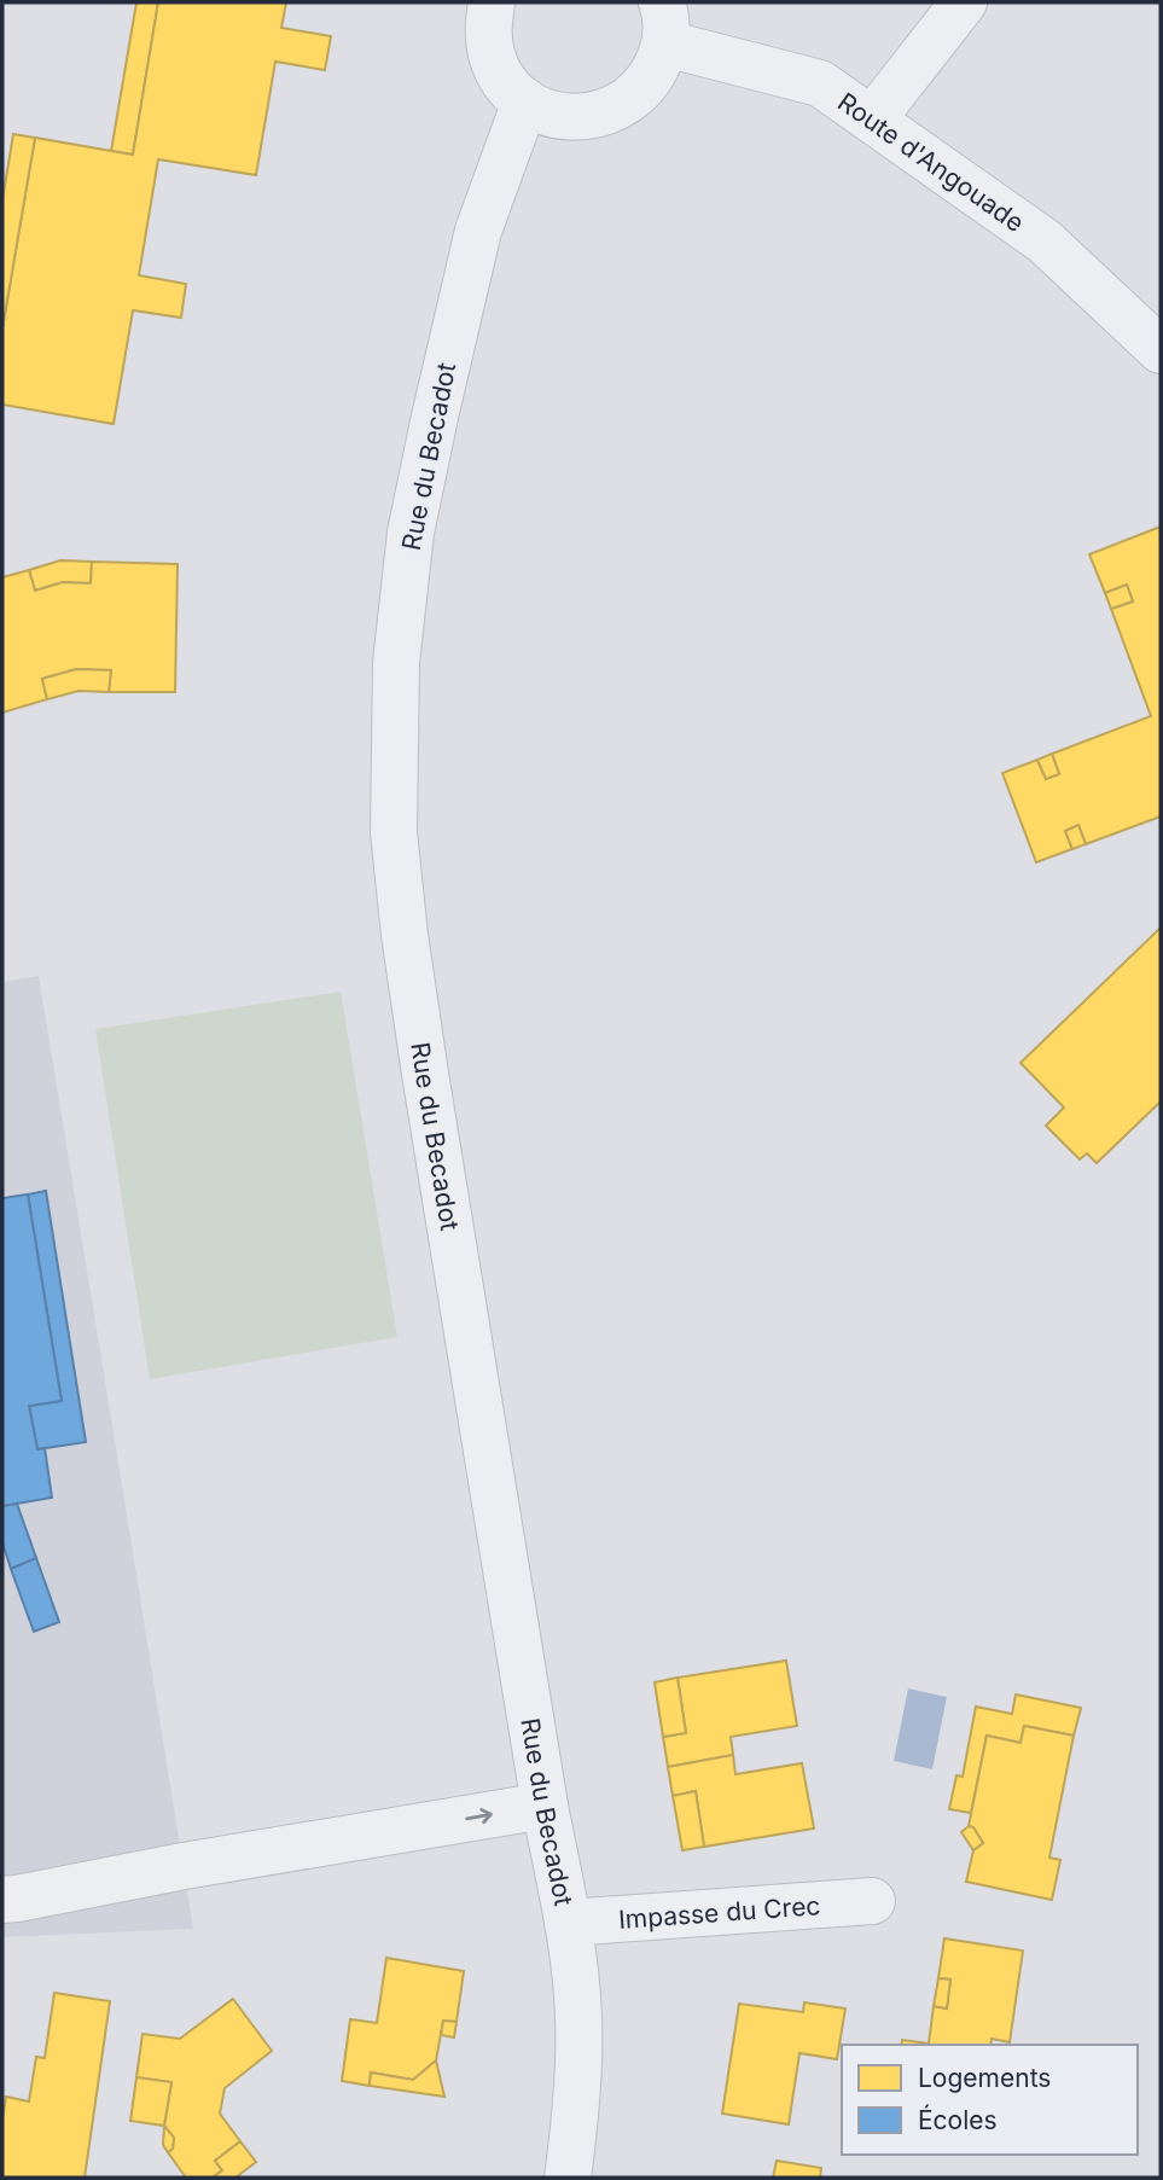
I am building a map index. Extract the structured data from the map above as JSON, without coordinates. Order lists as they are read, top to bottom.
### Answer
{
  "streets": {
    "street": ["Route d'Angouade", "Rue du Becadot", "Impasse du Crec"]
  },
  "crossings": [
    ["Rue du Becadot", "Impasse du Crec"]
  ],
  "legend": ["Logements", "Écoles"]
}
